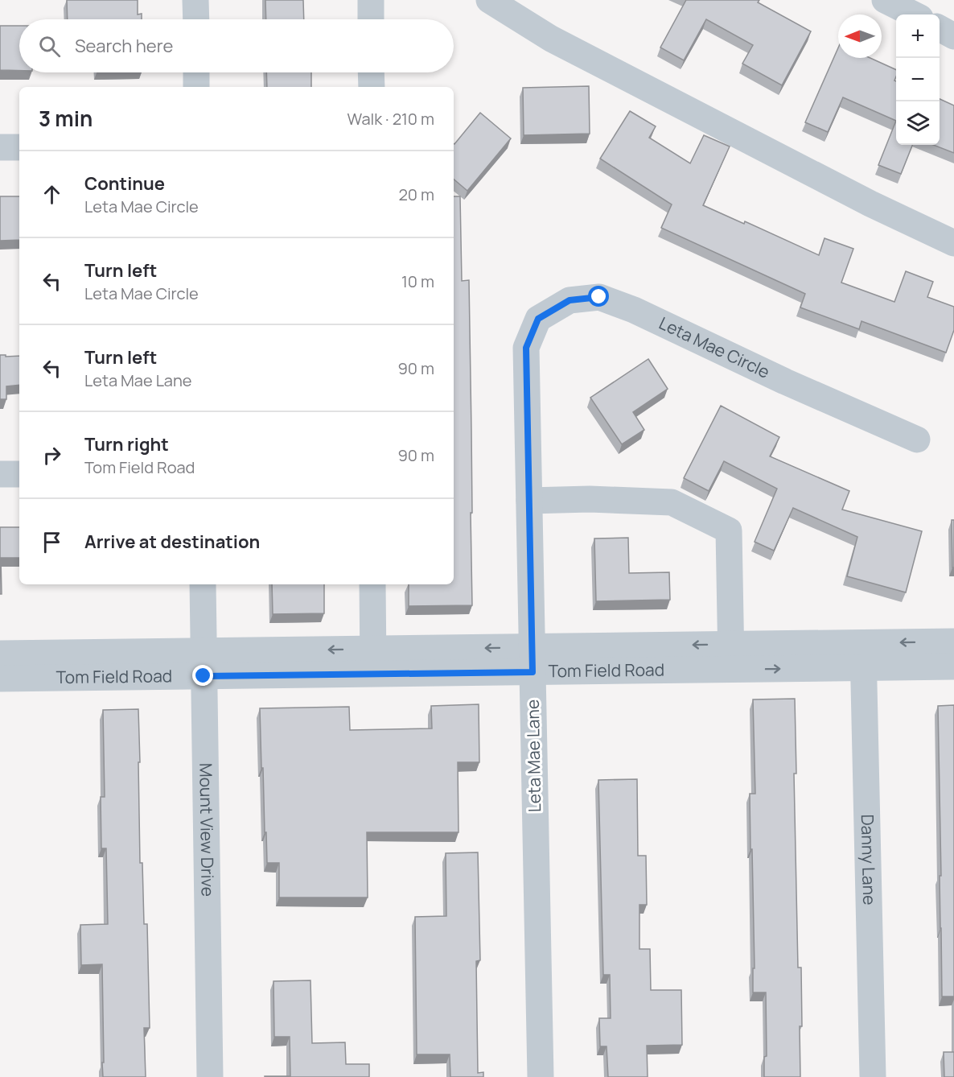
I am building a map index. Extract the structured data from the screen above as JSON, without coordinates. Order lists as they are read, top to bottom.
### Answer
{
  "streets": {
    "street": [
      "Leta Mae Circle",
      "Tom Field Road",
      "Leta Mae Lane",
      "Mount View Drive",
      "Danny Lane"
    ]
  },
  "crossings": [
    ["Leta Mae Circle", "Leta Mae Lane"],
    ["Tom Field Road", "Leta Mae Lane"],
    ["Tom Field Road", "Mount View Drive"],
    ["Tom Field Road", "Danny Lane"]
  ],
  "north": "left",
  "page": {
    "map_buttons": ["+", "−"],
    "search": "Search here",
    "heading": ["3 min", "Walk · 210 m"],
    "list": [
      ["Continue", "Leta Mae Circle", "20 m"],
      ["Turn left", "Leta Mae Circle", "10 m"],
      ["Turn left", "Leta Mae Lane", "90 m"],
      ["Turn right", "Tom Field Road", "90 m"],
      "Arrive at destination"
    ]
  }
}
